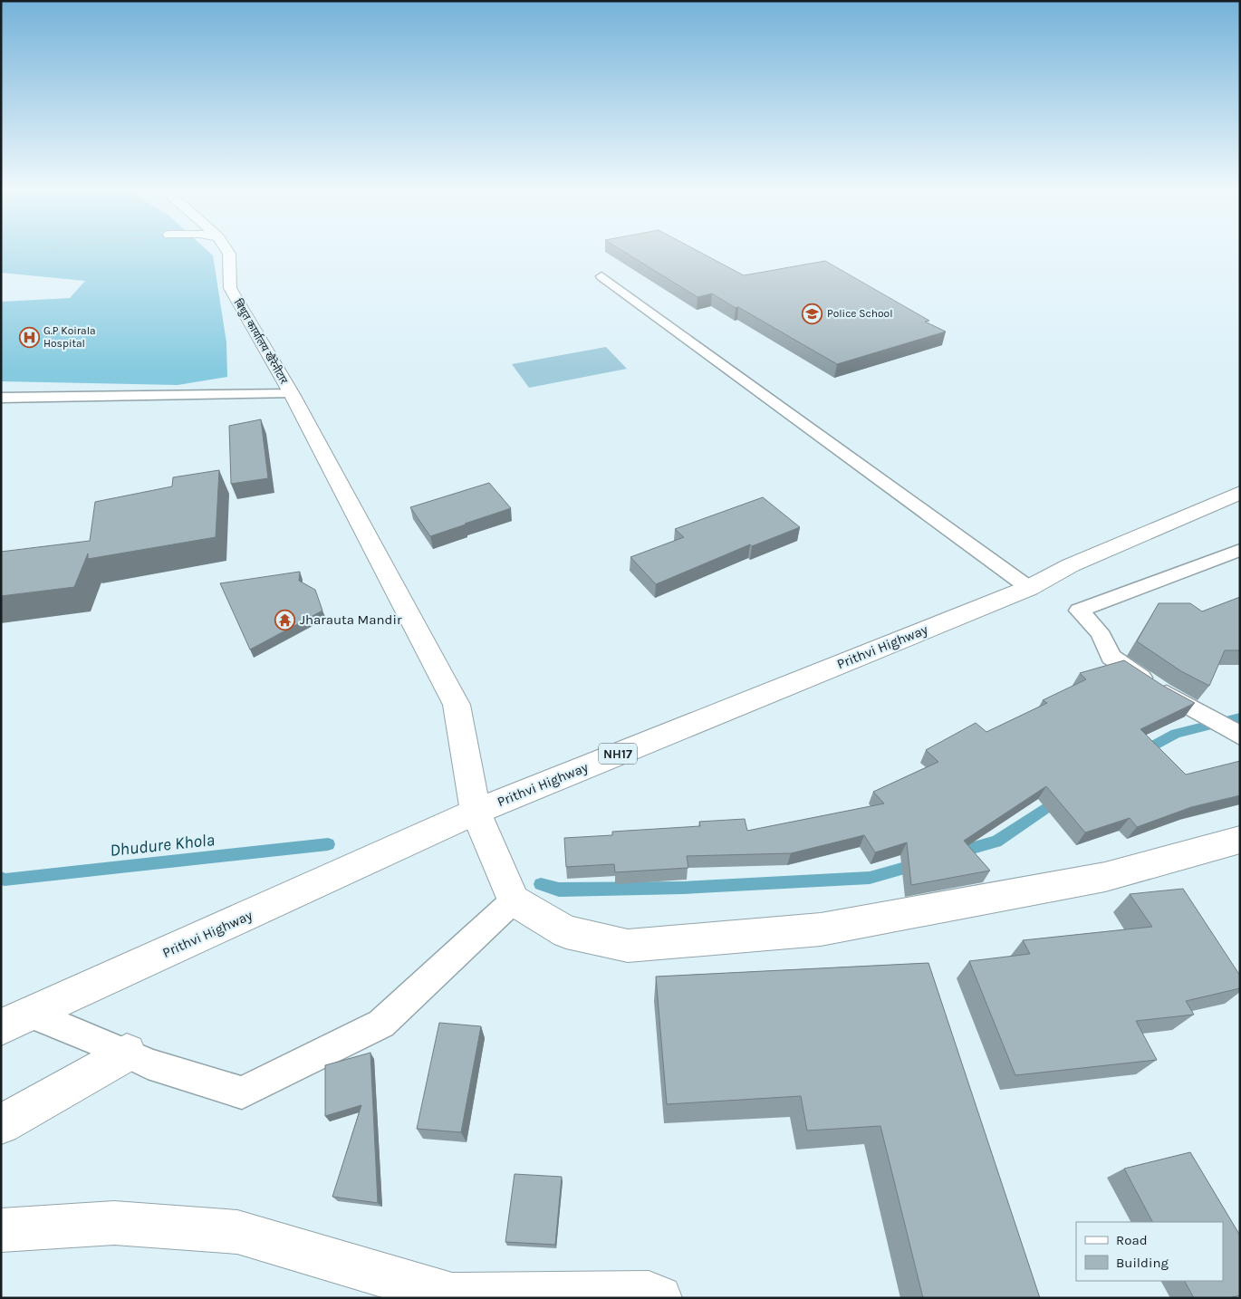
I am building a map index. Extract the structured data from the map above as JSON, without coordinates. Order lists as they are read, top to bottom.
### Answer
{
  "streets": {
    "main road": ["बिधुत कार्यालय खैरेनीटार", "Prithvi Highway", "NH17"]
  },
  "crossings": [
    ["बिधुत कार्यालय खैरेनीटार", "Prithvi Highway"]
  ],
  "water": ["Dhudure Khola"],
  "places": {
    "school or university": ["Police School"],
    "hospital": ["G.P Koirala Hospital"],
    "temple": ["Jharauta Mandir"]
  },
  "legend": ["Road", "Building"]
}
